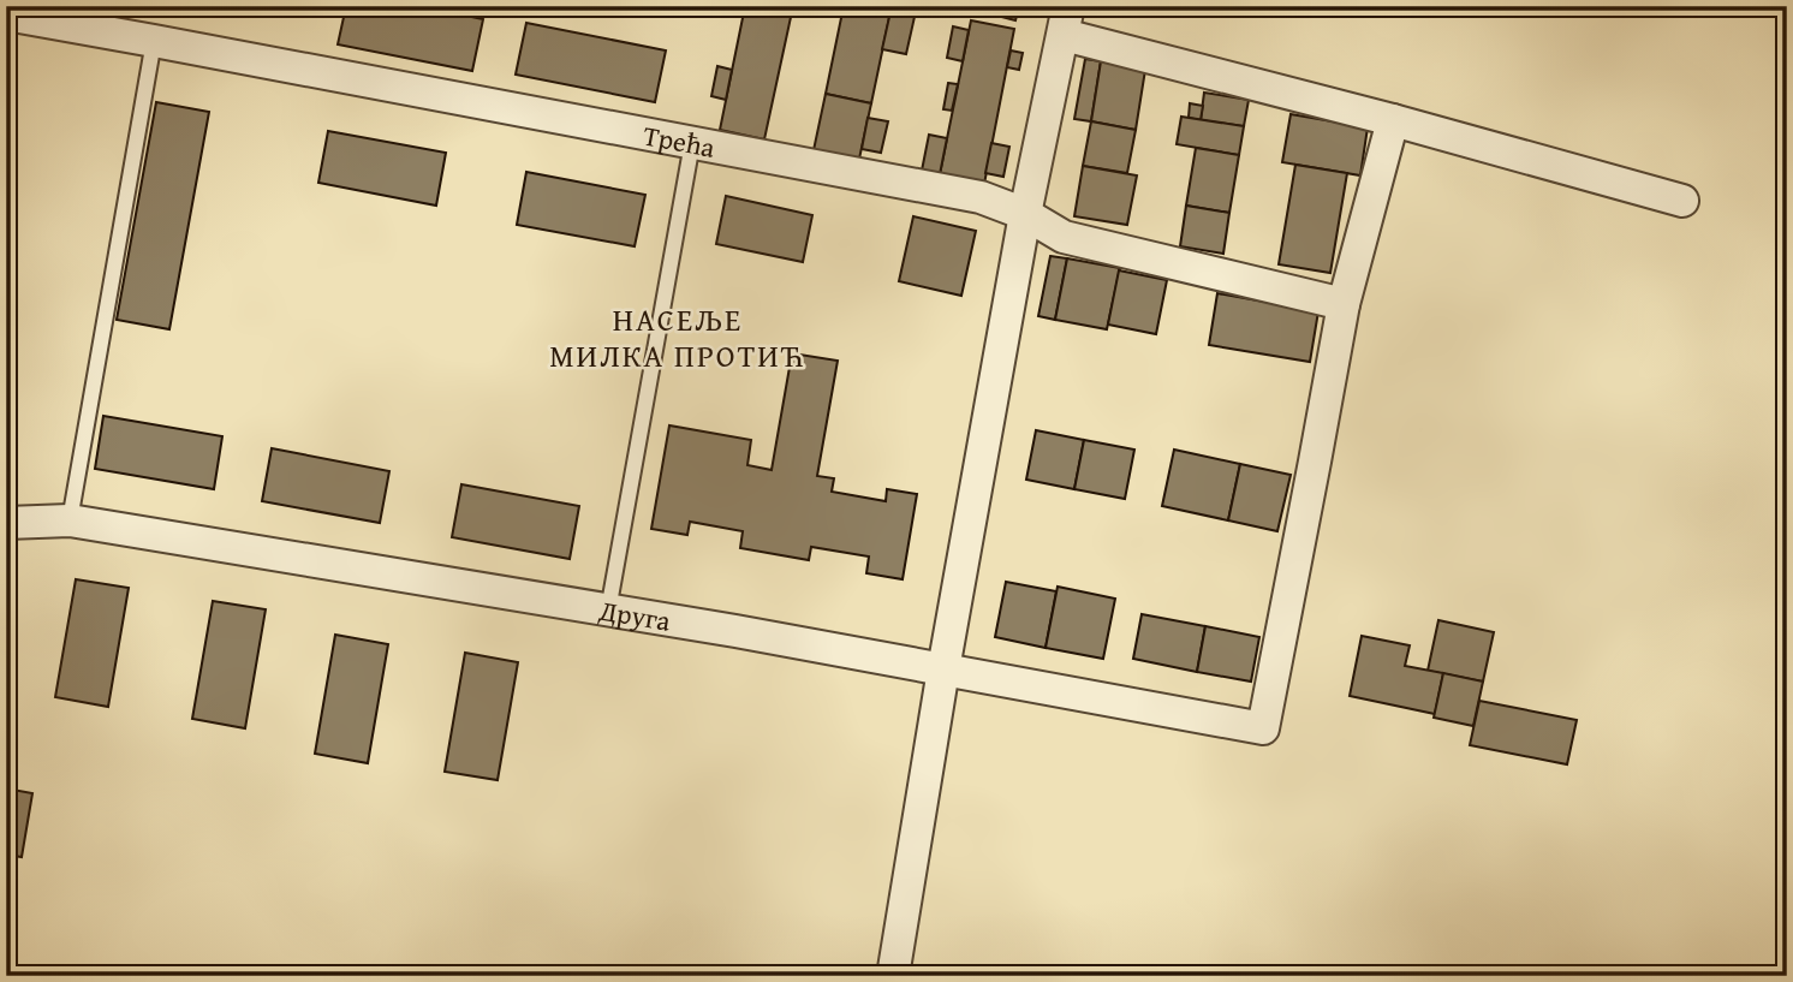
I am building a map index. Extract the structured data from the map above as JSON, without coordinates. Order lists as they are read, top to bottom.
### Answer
{
  "streets": {
    "street": ["Трећа", "Друга"]
  },
  "crossings": [
    ["Трећа", "Друга"]
  ],
  "districts": ["НАСЕЉЕ МИЛКА ПРОТИЋ"]
}
